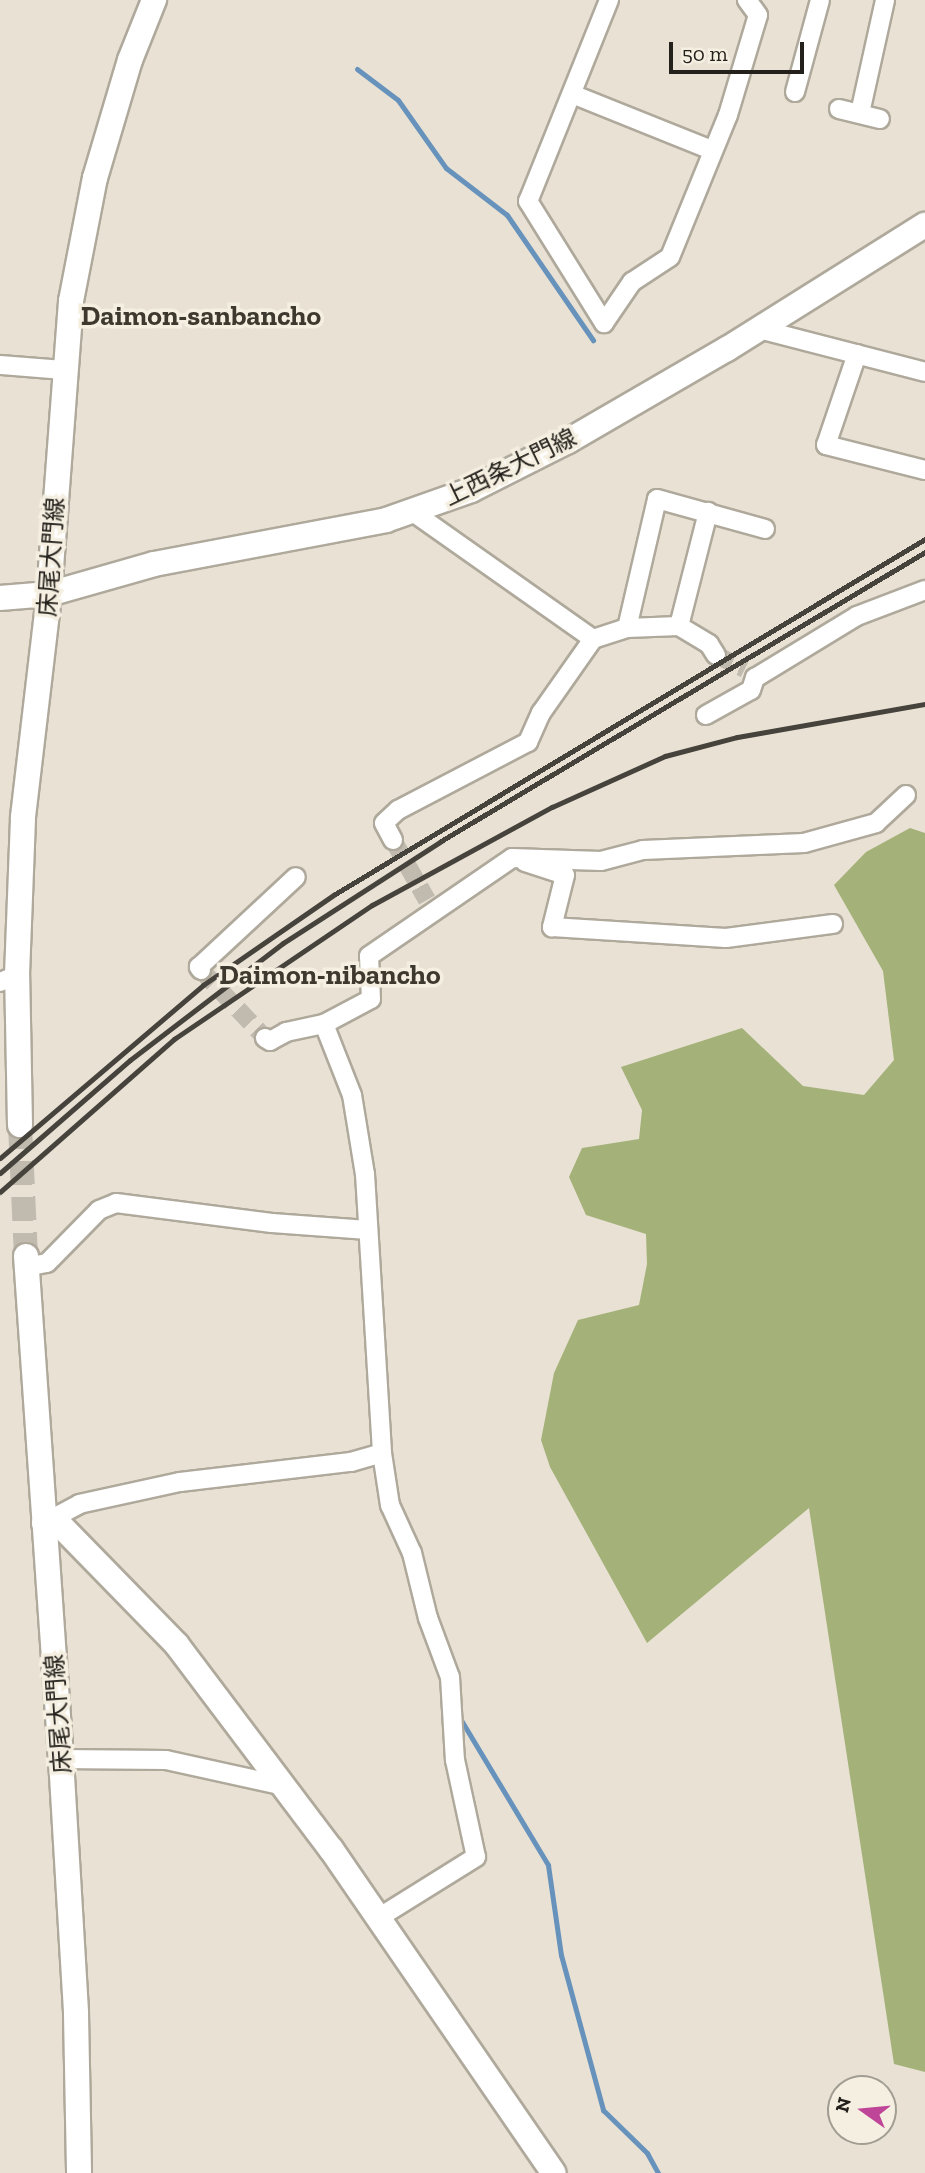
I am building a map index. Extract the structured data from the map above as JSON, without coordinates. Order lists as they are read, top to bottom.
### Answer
{
  "streets": {
    "main road": ["上西条大門線", "床尾大門線"]
  },
  "crossings": [
    ["上西条大門線", "床尾大門線"]
  ],
  "districts": ["Daimon-sanbancho", "Daimon-nibancho"],
  "scale_bar": "50 m",
  "north": "left"
}
